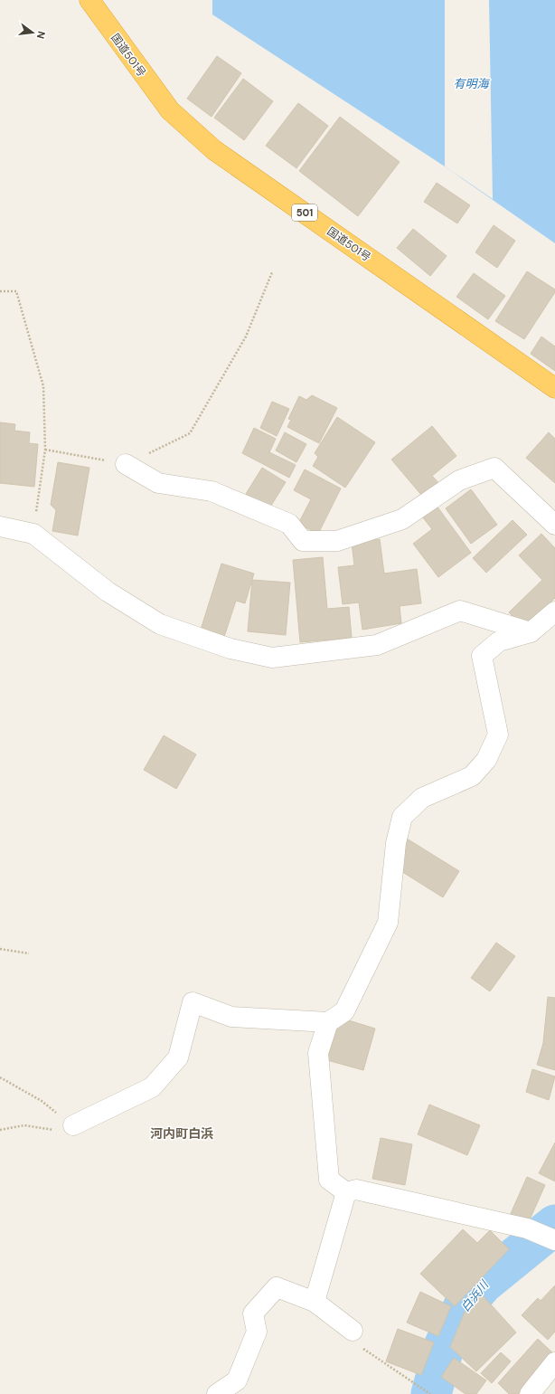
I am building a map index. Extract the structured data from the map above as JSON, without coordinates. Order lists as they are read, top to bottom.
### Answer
{
  "streets": {
    "highway": ["国道501号", "501"]
  },
  "districts": ["河内町白浜"],
  "water": ["有明海", "白浜川"],
  "north": "right"
}
